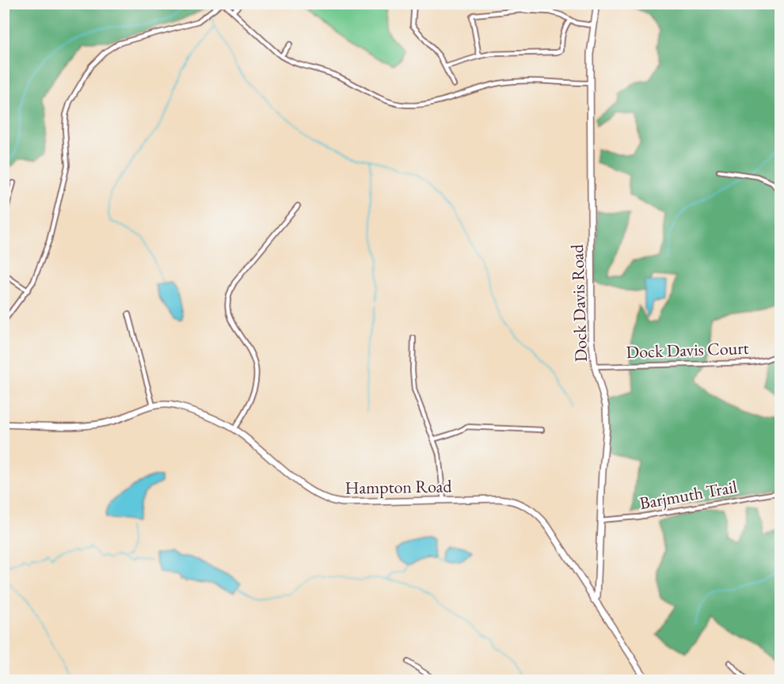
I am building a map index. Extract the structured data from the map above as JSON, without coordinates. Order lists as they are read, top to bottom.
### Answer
{
  "streets": {
    "main road": ["Dock Davis Road", "Hampton Road"],
    "street": ["Dock Davis Court", "Barjmuth Trail"]
  },
  "crossings": [
    ["Dock Davis Road", "Dock Davis Court"],
    ["Dock Davis Road", "Hampton Road"],
    ["Dock Davis Road", "Barjmuth Trail"]
  ]
}
